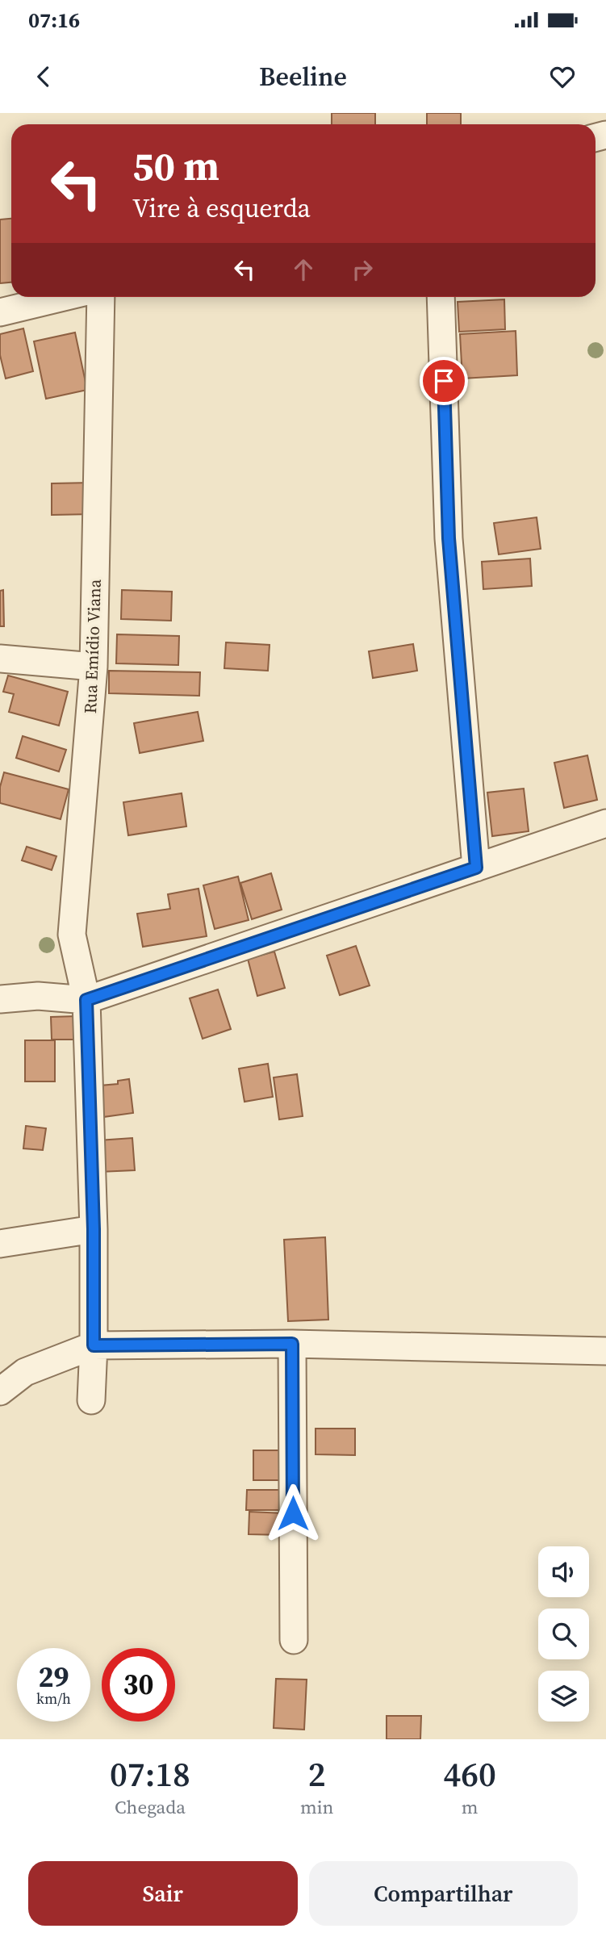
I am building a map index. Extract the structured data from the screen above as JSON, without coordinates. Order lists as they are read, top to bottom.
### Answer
{
  "streets": {
    "street": ["Rua Emídio Viana"]
  },
  "page": {
    "status": "07:16",
    "header": "Beeline",
    "turn": ["50 m", "Vire à esquerda"],
    "speed": "29 km/h",
    "limit": "30",
    "eta": [
      "07:18",
      "Chegada",
      "2",
      "min",
      "460",
      "m"
    ],
    "buttons": ["Sair", "Compartilhar"]
  }
}
